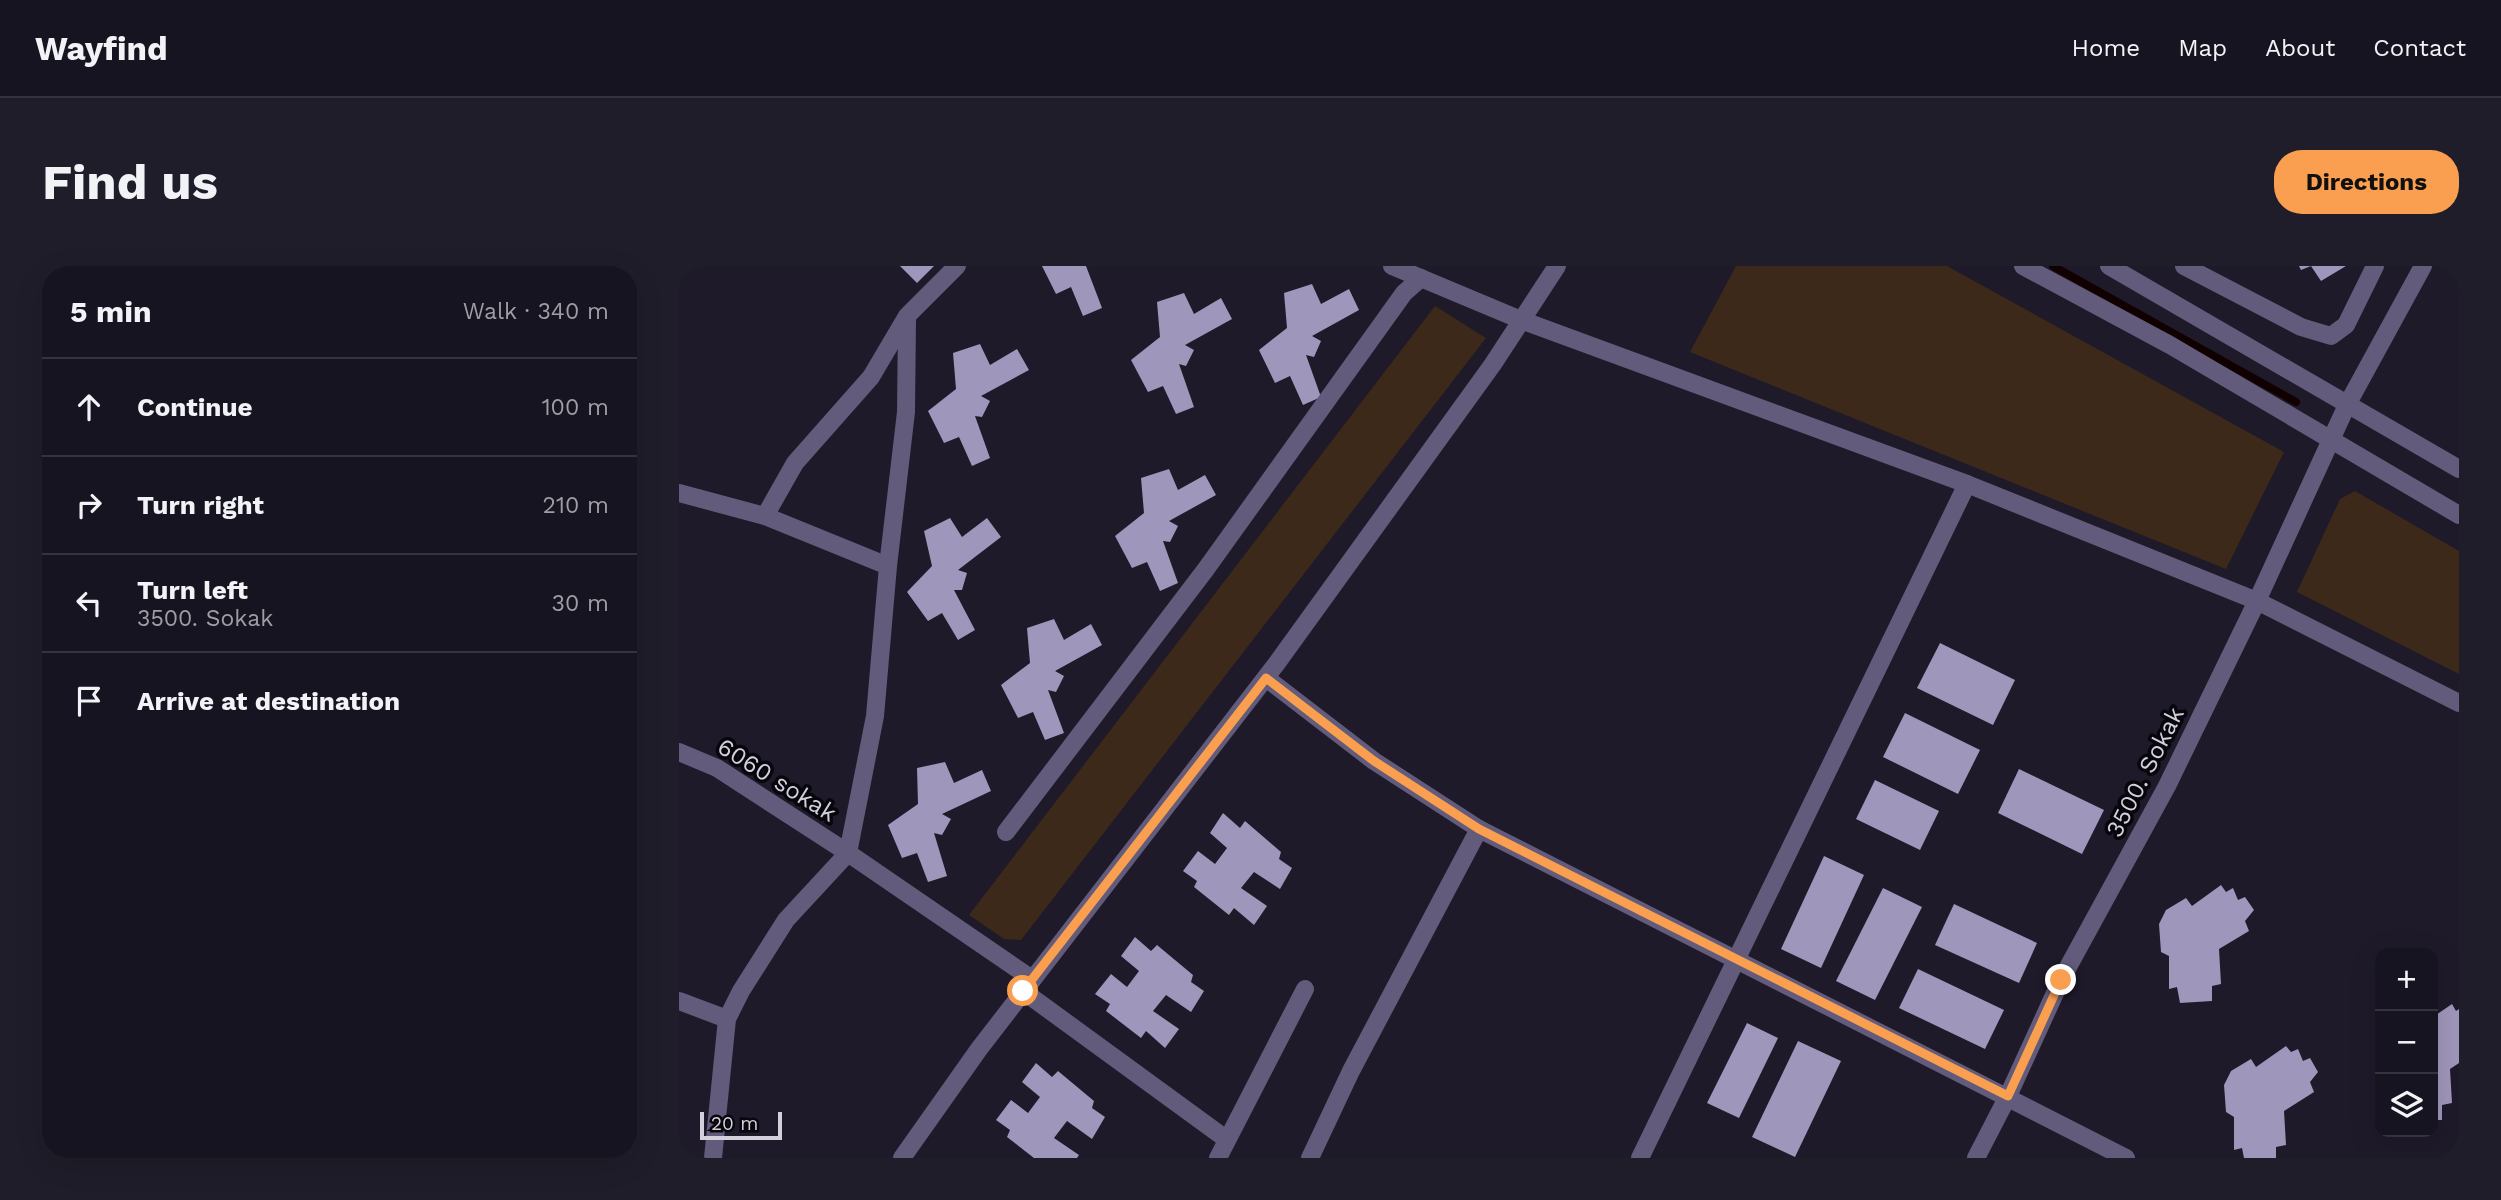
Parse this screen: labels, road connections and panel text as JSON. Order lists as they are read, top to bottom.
{
  "streets": {
    "street": ["3500. Sokak", "6060 sokak"]
  },
  "scale_bar": "20 m",
  "page": {
    "header": "Wayfind",
    "nav": [
      "Home",
      "Map",
      "About",
      "Contact"
    ],
    "buttons": "Directions",
    "title": "Find us",
    "heading": ["5 min", "Walk · 340 m"],
    "list": [
      ["Continue", "100 m"],
      ["Turn right", "210 m"],
      ["Turn left", "3500. Sokak", "30 m"],
      "Arrive at destination"
    ],
    "map_buttons": ["+", "−"],
    "scale": "20 m"
  }
}
